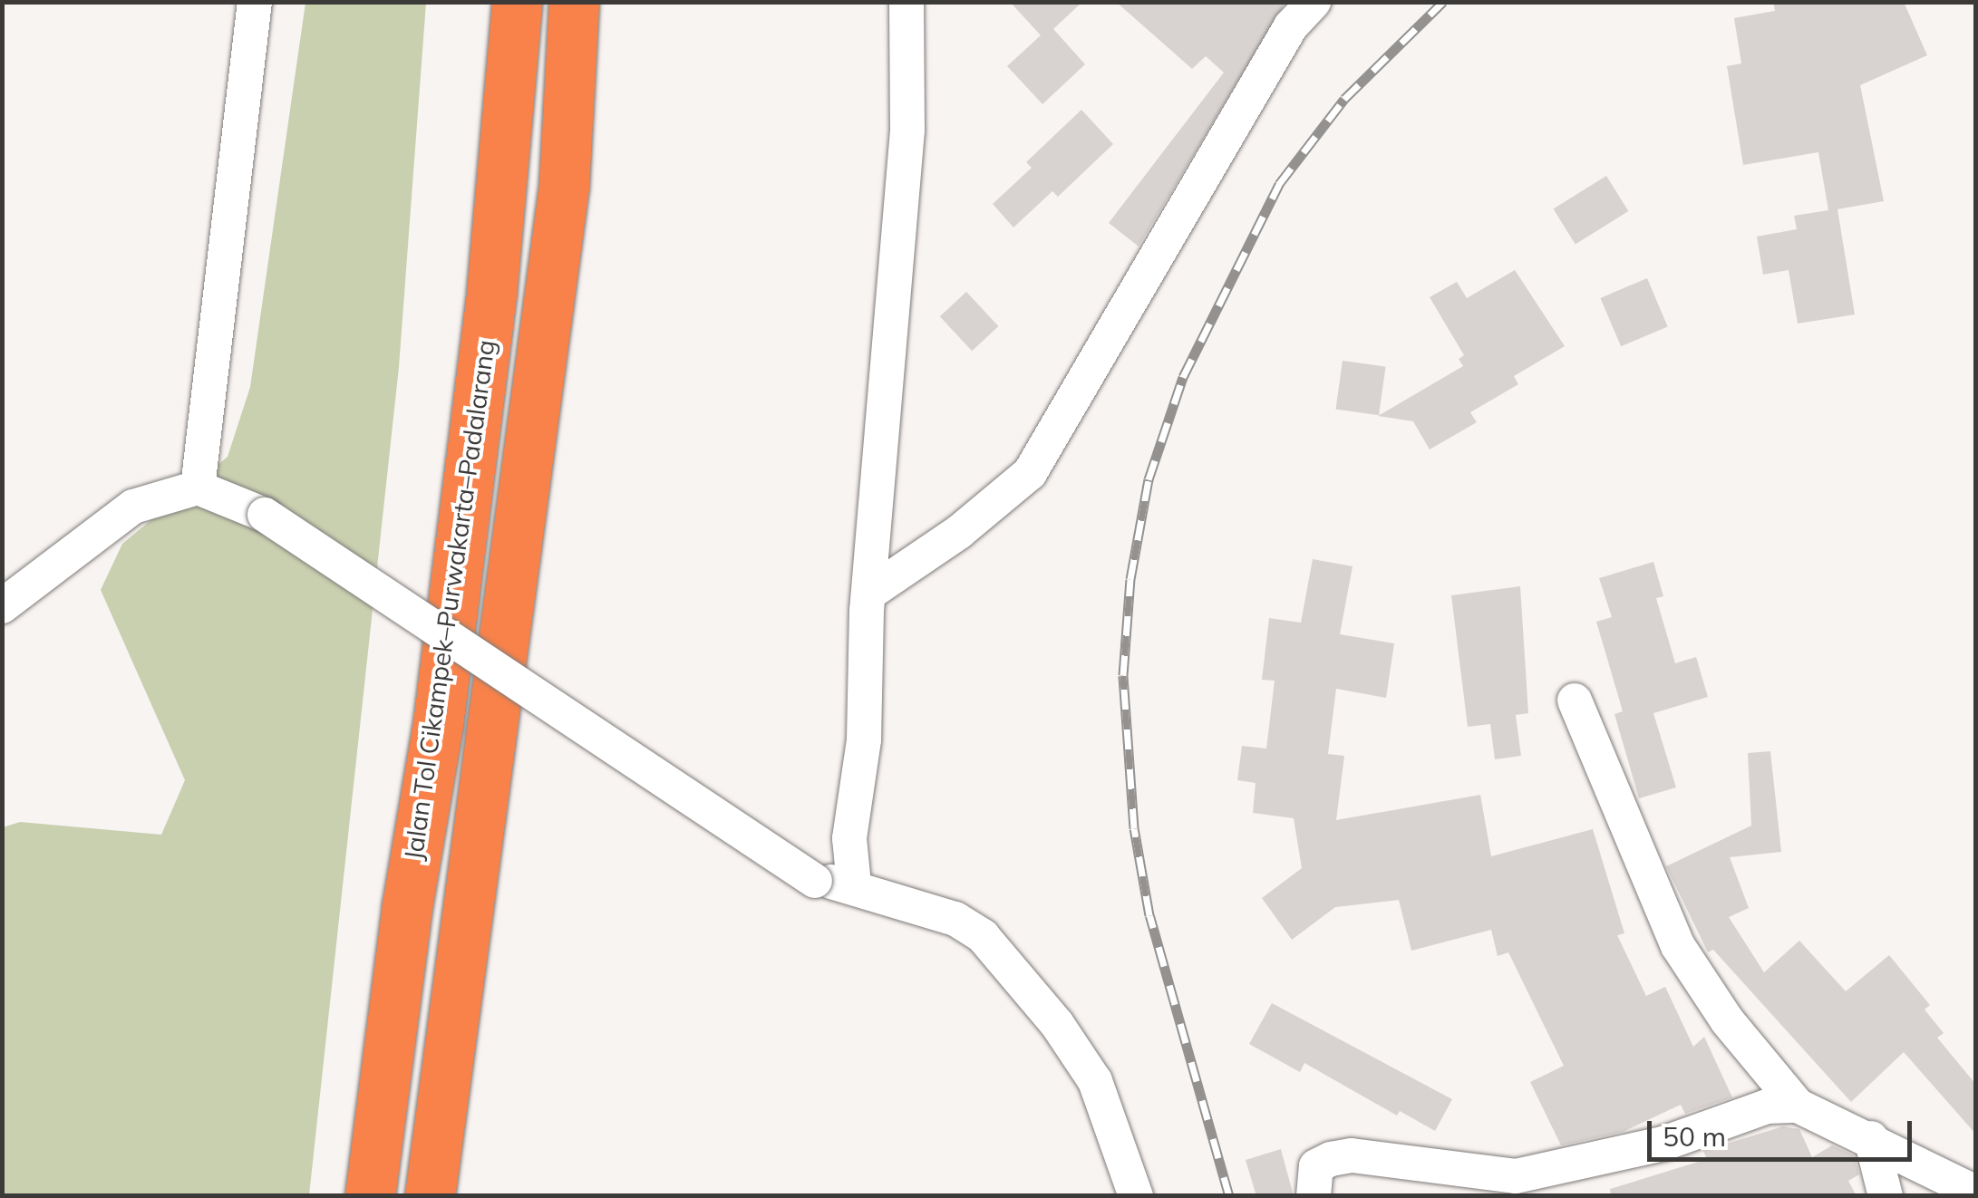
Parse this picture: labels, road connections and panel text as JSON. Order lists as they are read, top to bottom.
{
  "streets": {
    "highway": ["Jalan Tol Cikampek–Purwakarta–Padalarang"]
  },
  "scale_bar": "50 m"
}
